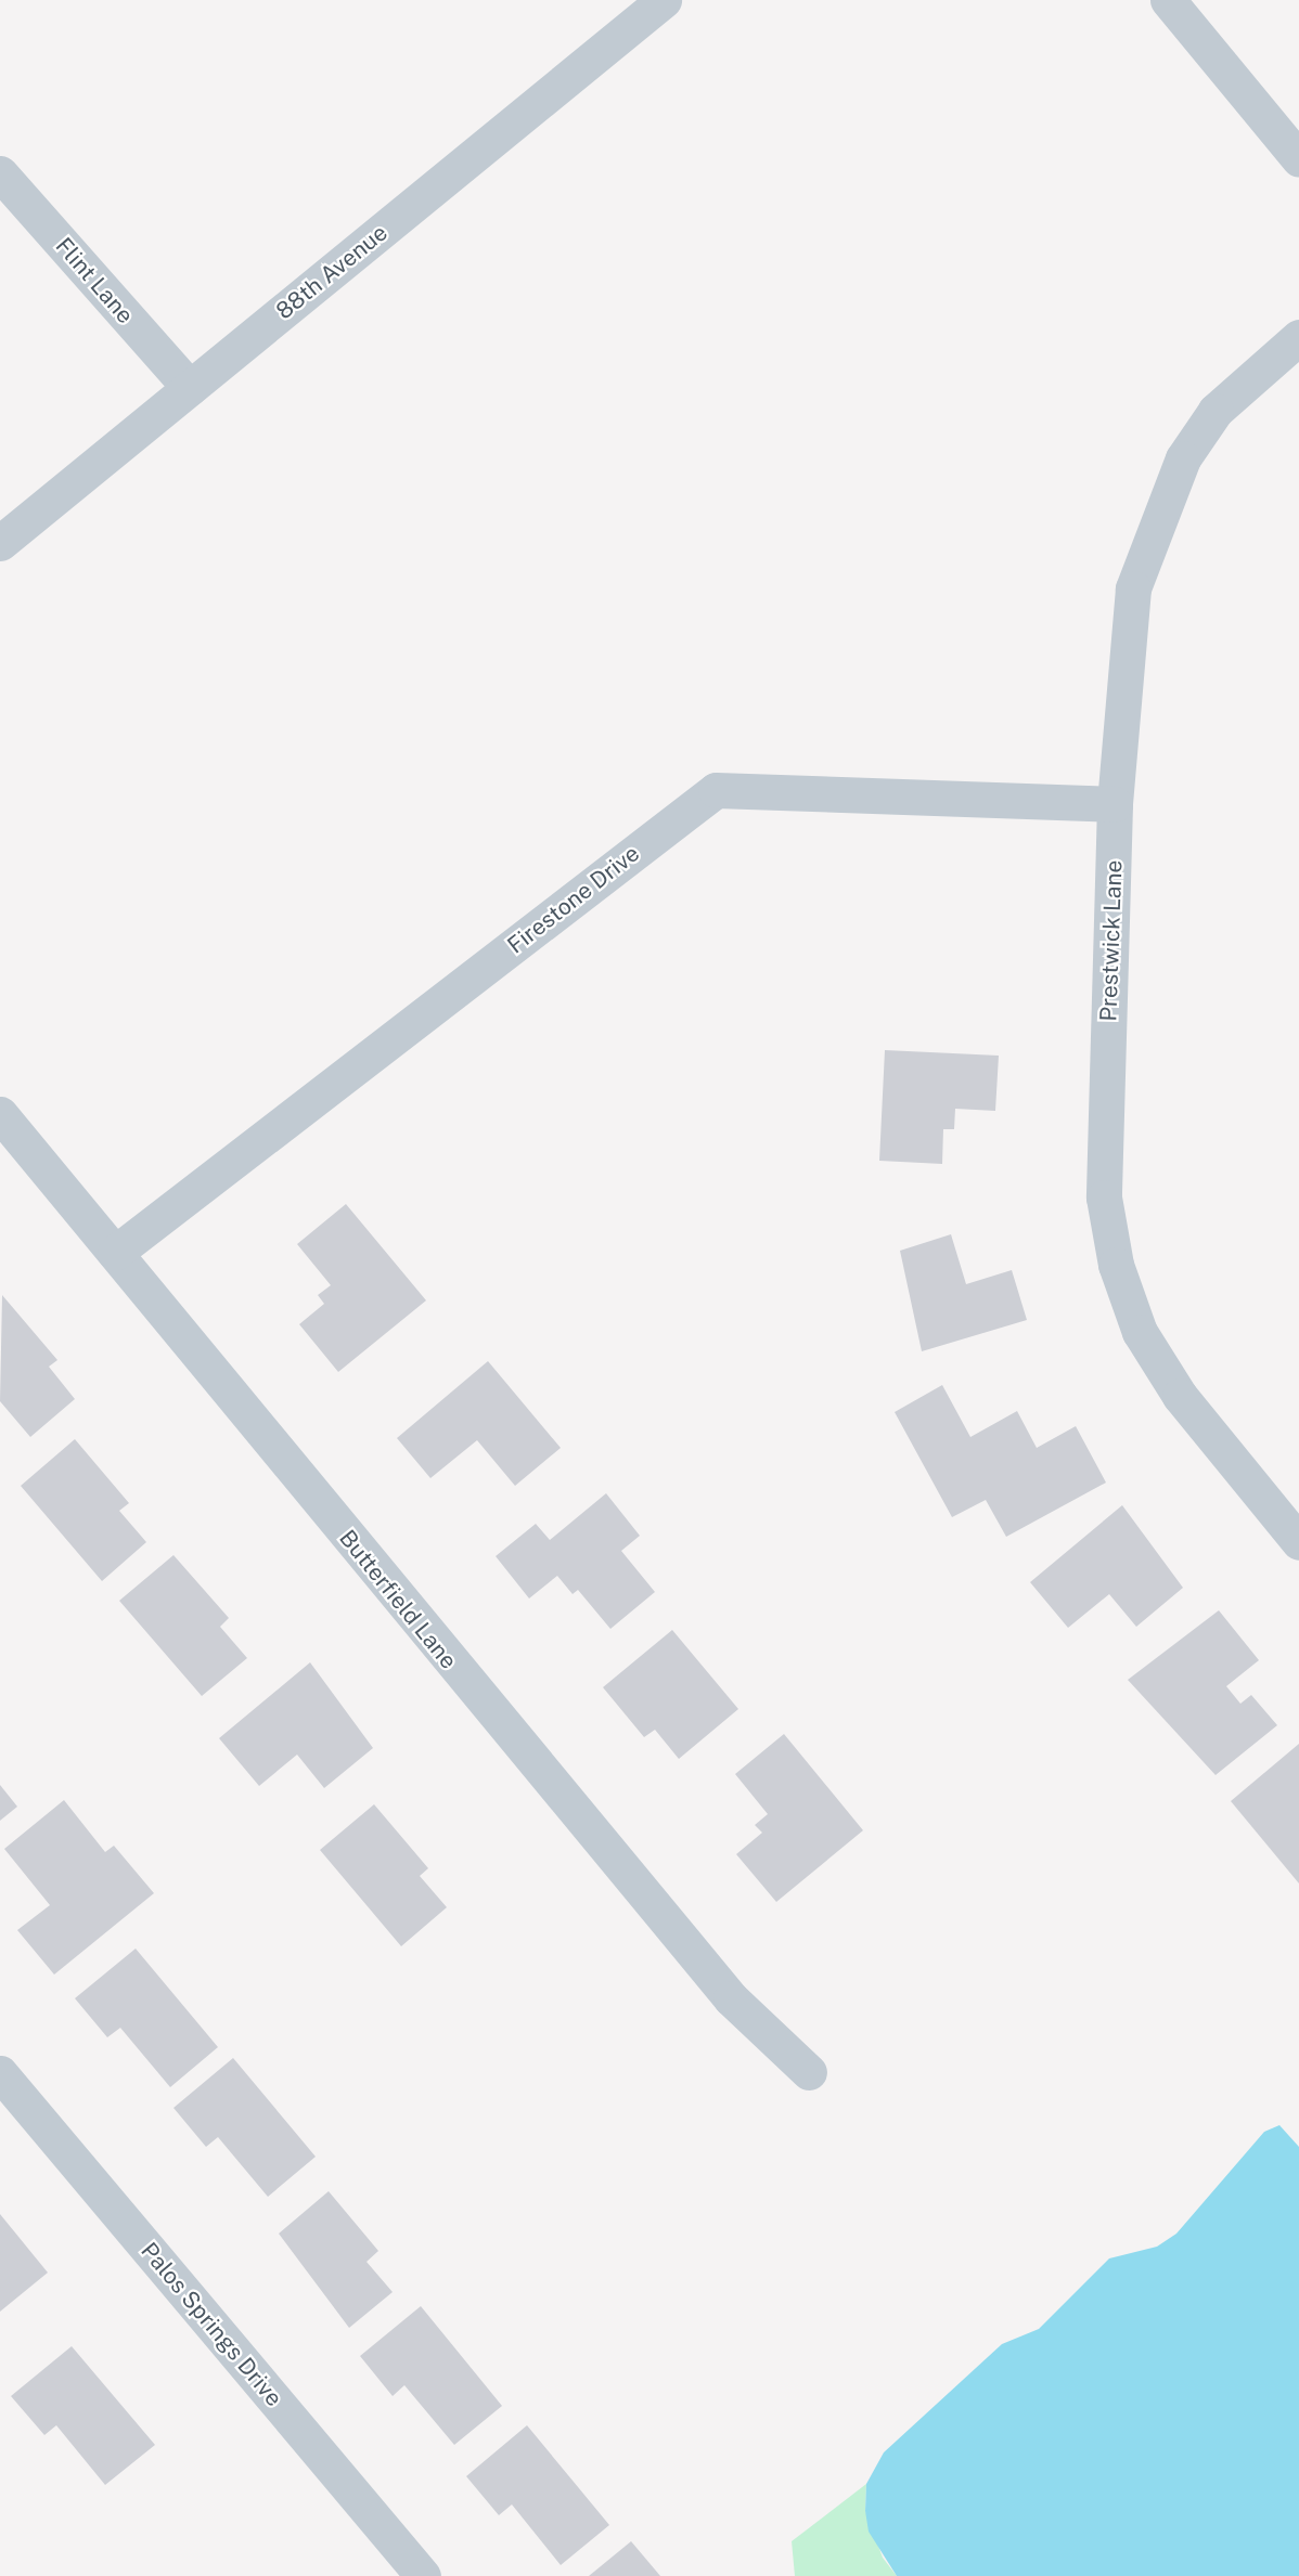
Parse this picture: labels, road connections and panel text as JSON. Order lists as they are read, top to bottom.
{
  "streets": {
    "street": [
      "88th Avenue",
      "Flint Lane",
      "Firestone Drive",
      "Prestwick Lane",
      "Butterfield Lane",
      "Palos Springs Drive"
    ]
  },
  "crossings": [
    ["88th Avenue", "Flint Lane"],
    ["Firestone Drive", "Prestwick Lane"],
    ["Firestone Drive", "Butterfield Lane"]
  ]
}
